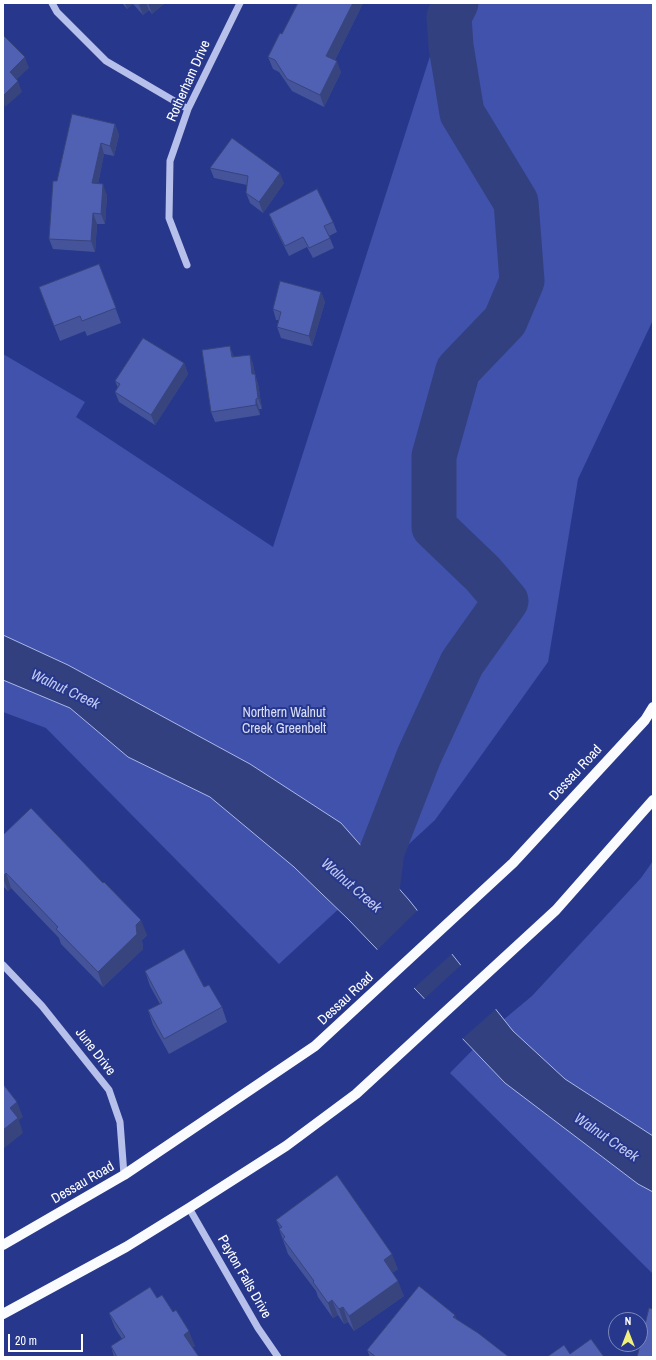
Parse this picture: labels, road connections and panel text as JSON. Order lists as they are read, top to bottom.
{
  "streets": {
    "main road": ["Dessau Road"],
    "street": ["Rotherham Drive", "June Drive", "Payton Falls Drive"]
  },
  "crossings": [
    ["Dessau Road", "June Drive"]
  ],
  "water": ["Walnut Creek"],
  "parks": ["Northern Walnut Creek Greenbelt"],
  "scale_bar": "20 m",
  "north": "top"
}
